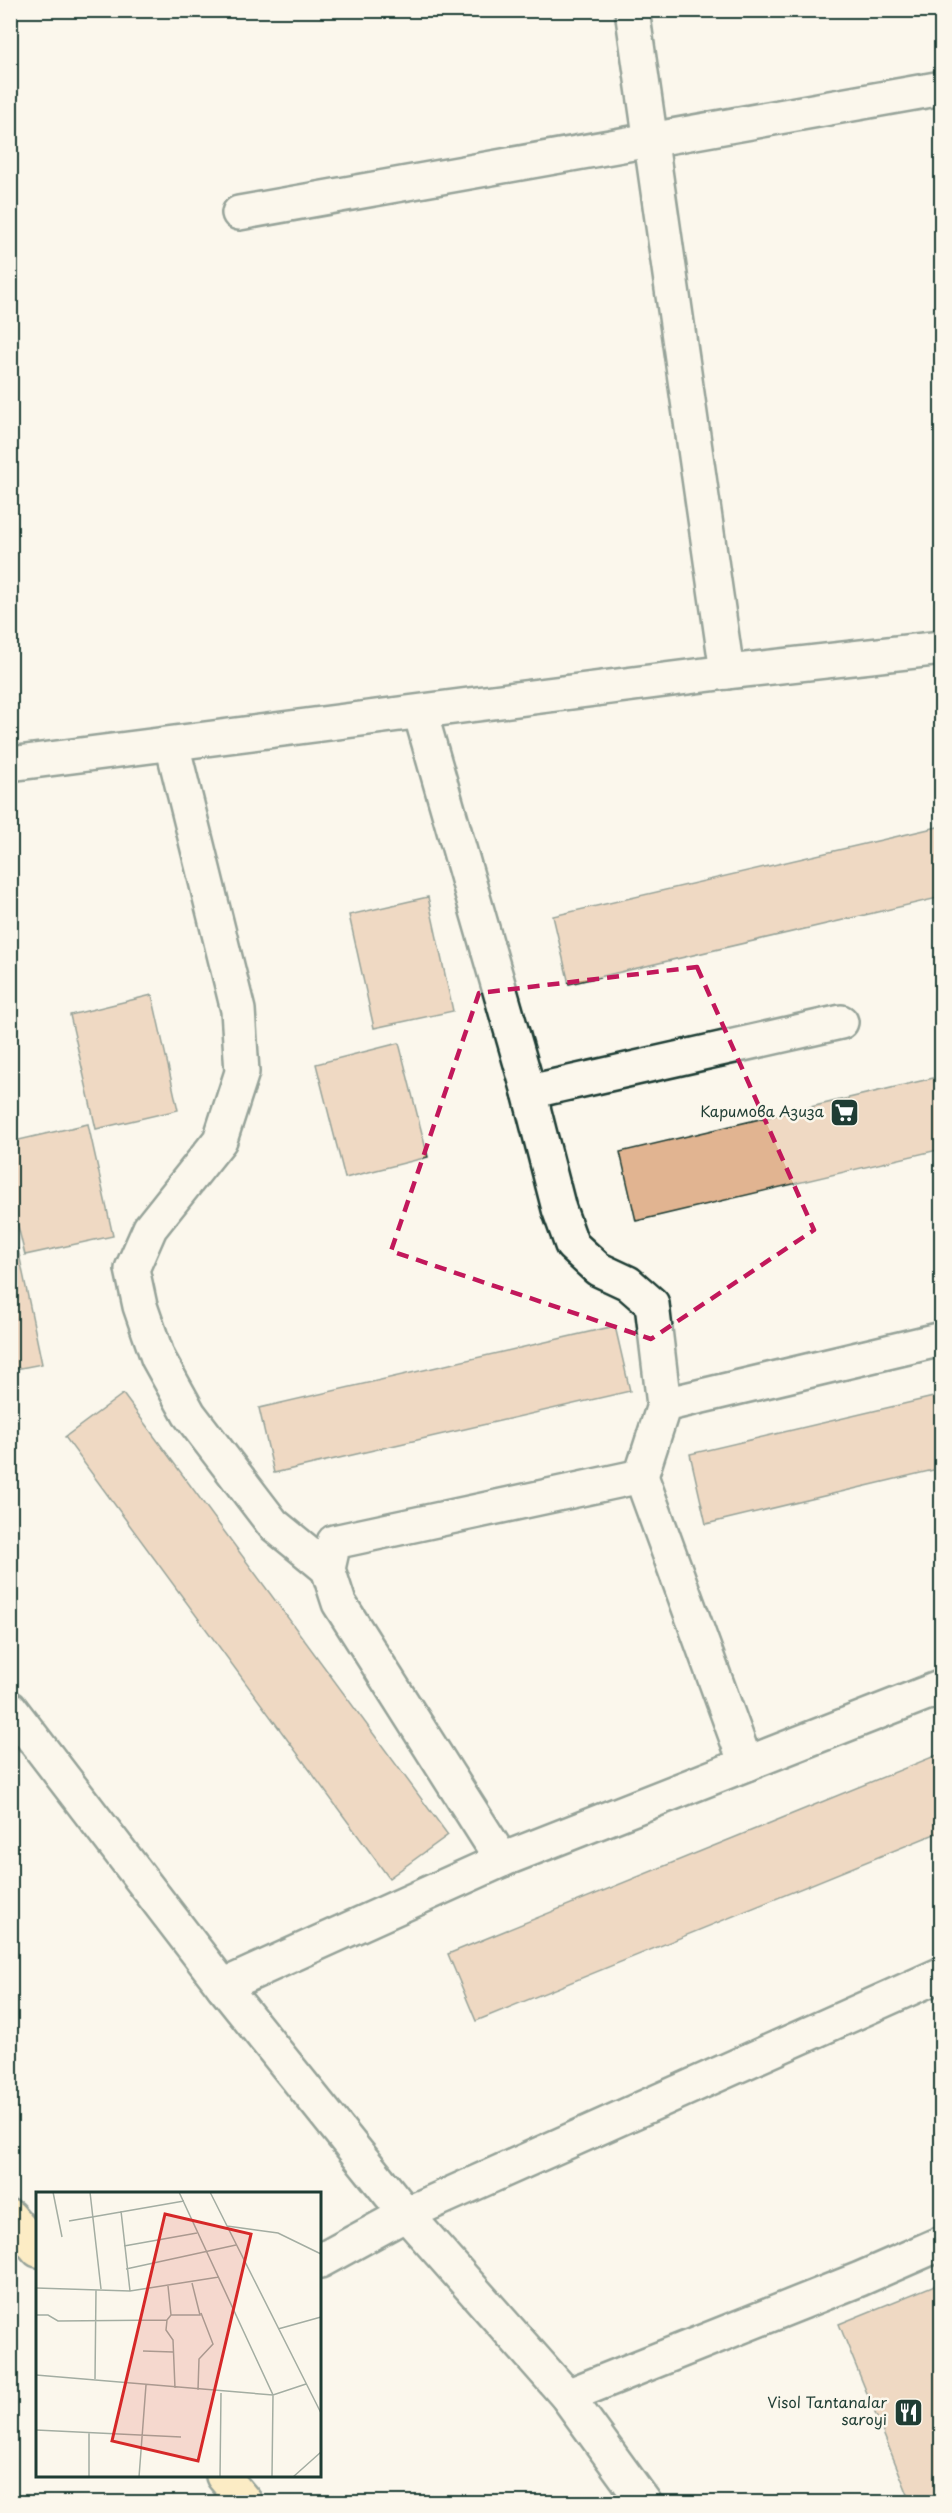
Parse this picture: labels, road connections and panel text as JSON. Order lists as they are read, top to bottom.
{
  "places": {
    "supermarket": ["Каримова Азиза"],
    "restaurant": ["Visol Tantanalar saroyi"]
  }
}
